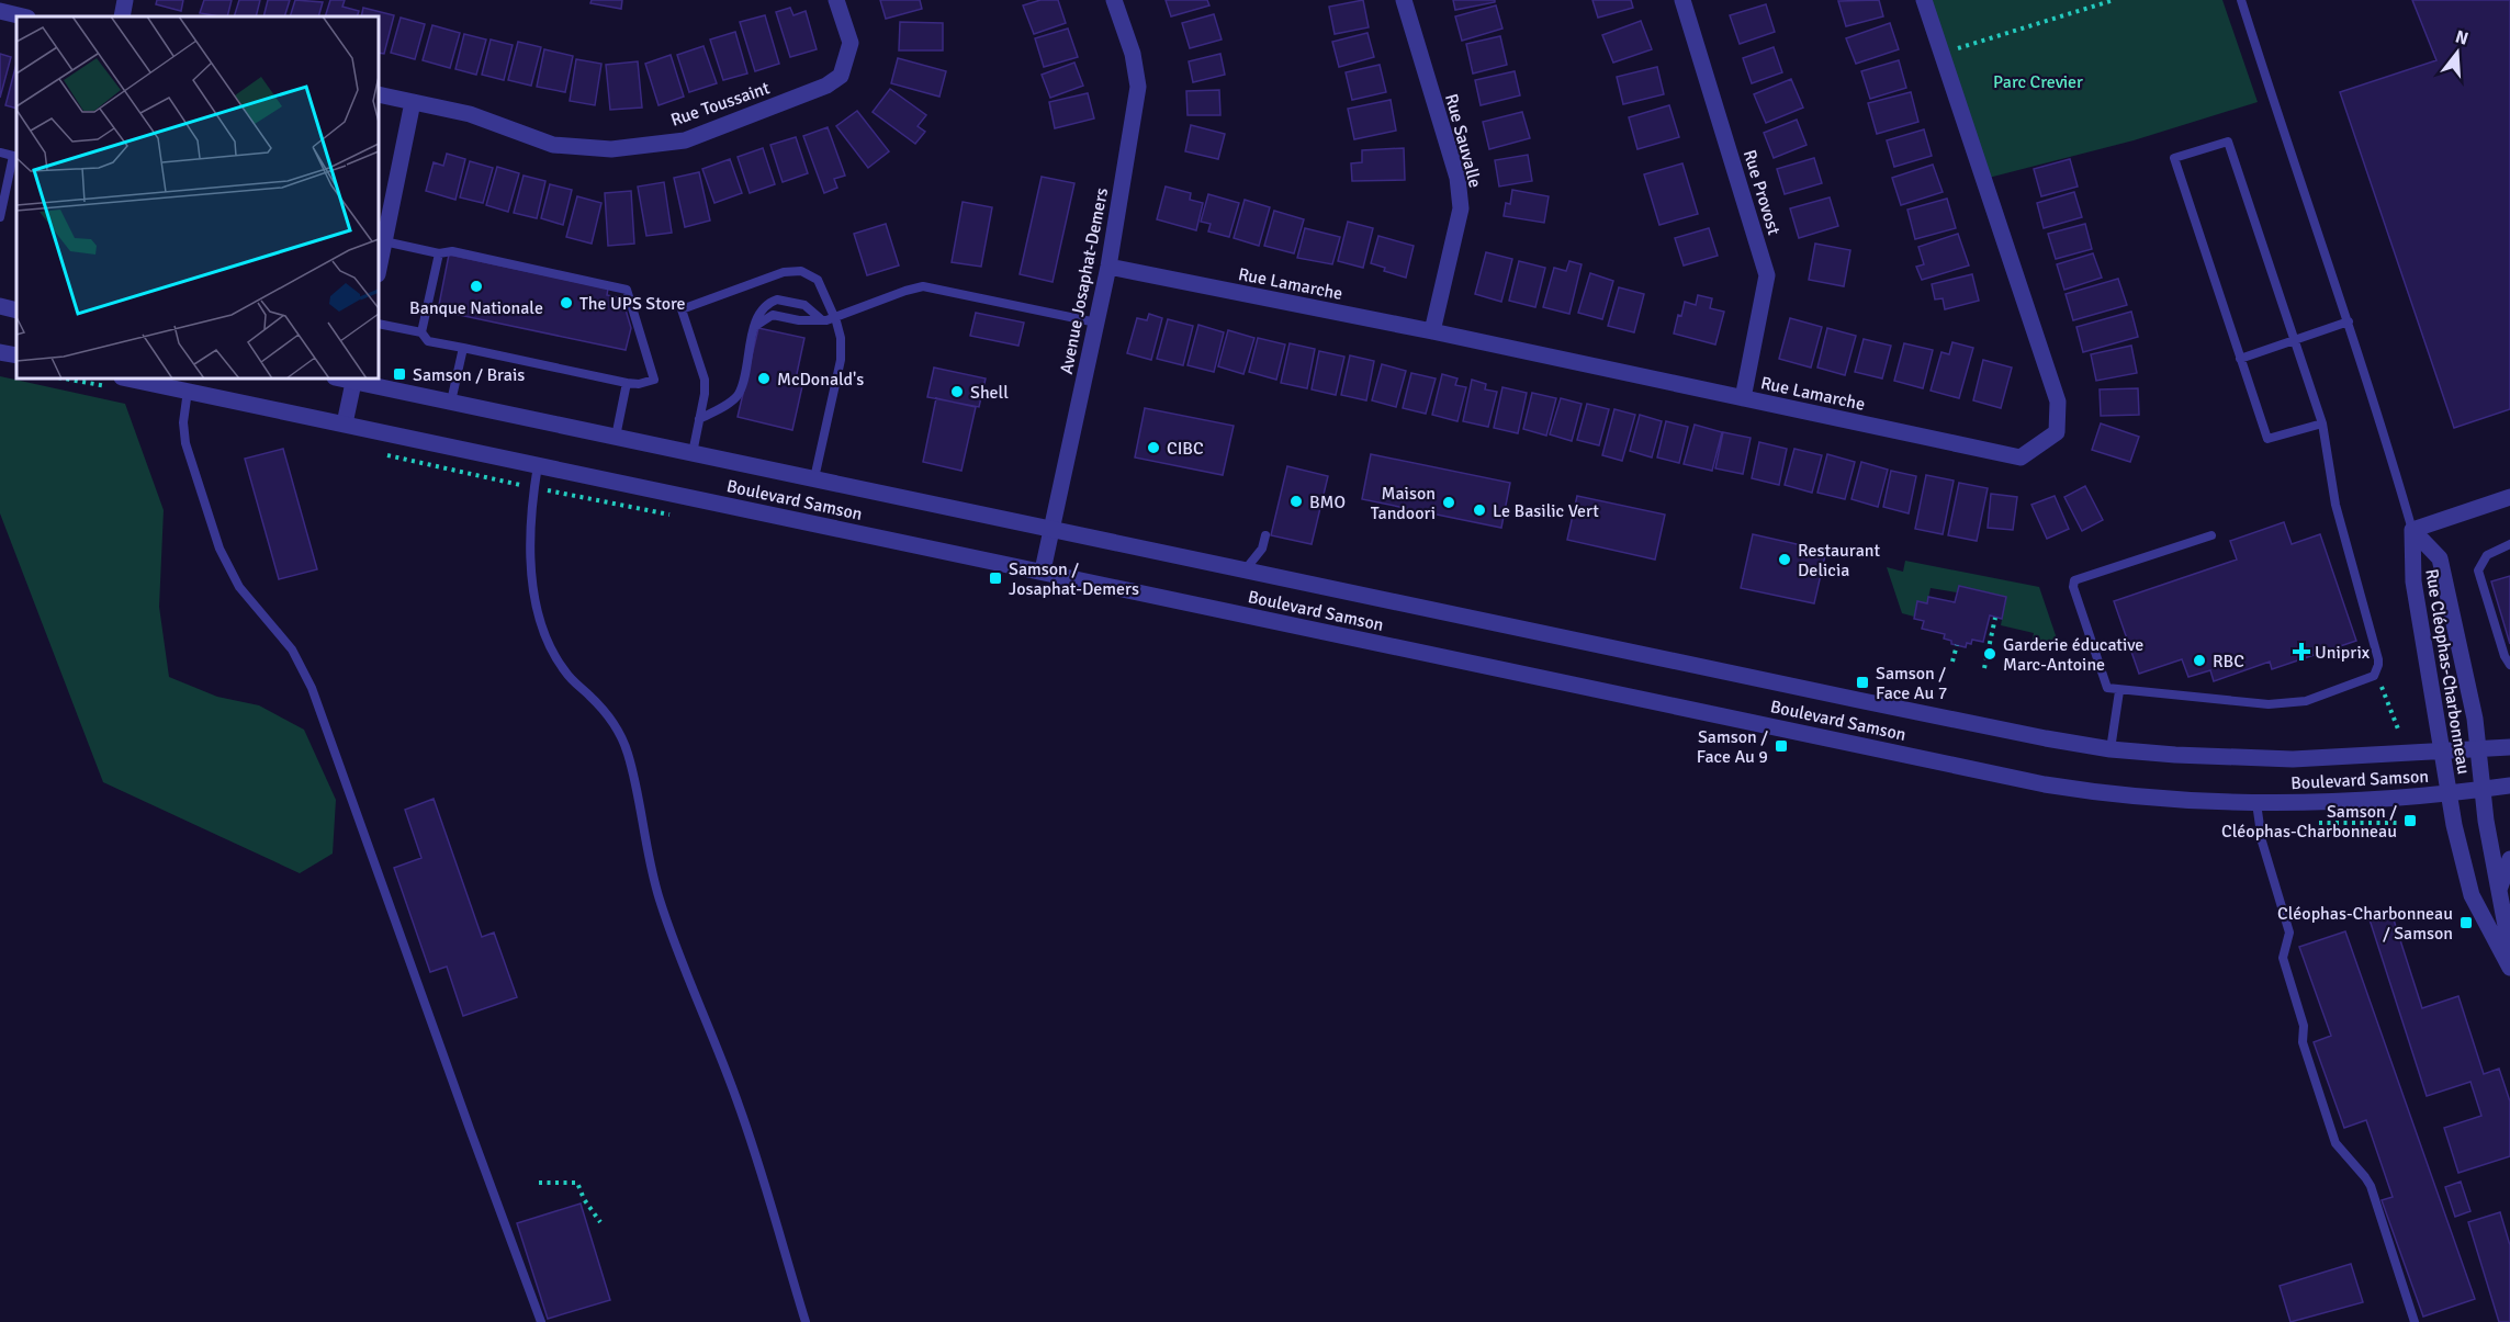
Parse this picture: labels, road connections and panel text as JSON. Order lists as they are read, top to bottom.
{
  "streets": {
    "street": [
      "Rue Toussaint",
      "Rue Sauvalle",
      "Rue Provost",
      "Avenue Josaphat-Demers",
      "Rue Lamarche",
      "Boulevard Samson",
      "Rue Cléophas-Charbonneau"
    ]
  },
  "crossings": [
    ["Rue Sauvalle", "Rue Lamarche"],
    ["Rue Provost", "Rue Lamarche"],
    ["Avenue Josaphat-Demers", "Rue Lamarche"],
    ["Avenue Josaphat-Demers", "Boulevard Samson"],
    ["Boulevard Samson", "Rue Cléophas-Charbonneau"]
  ],
  "parks": ["Parc Crevier"],
  "places": {
    "other": [
      "Banque Nationale",
      "The UPS Store",
      "McDonald's",
      "Shell",
      "CIBC",
      "BMO",
      "Maison Tandoori",
      "Le Basilic Vert",
      "Restaurant Delicia",
      "Garderie éducative Marc-Antoine",
      "RBC"
    ],
    "transit": [
      "Samson / Brais",
      "Samson / Josaphat-Demers",
      "Samson / Face Au 7",
      "Samson / Face Au 9",
      "Samson / Cléophas-Charbonneau",
      "Cléophas-Charbonneau / Samson"
    ],
    "health": ["Uniprix"]
  },
  "north": "top"
}
